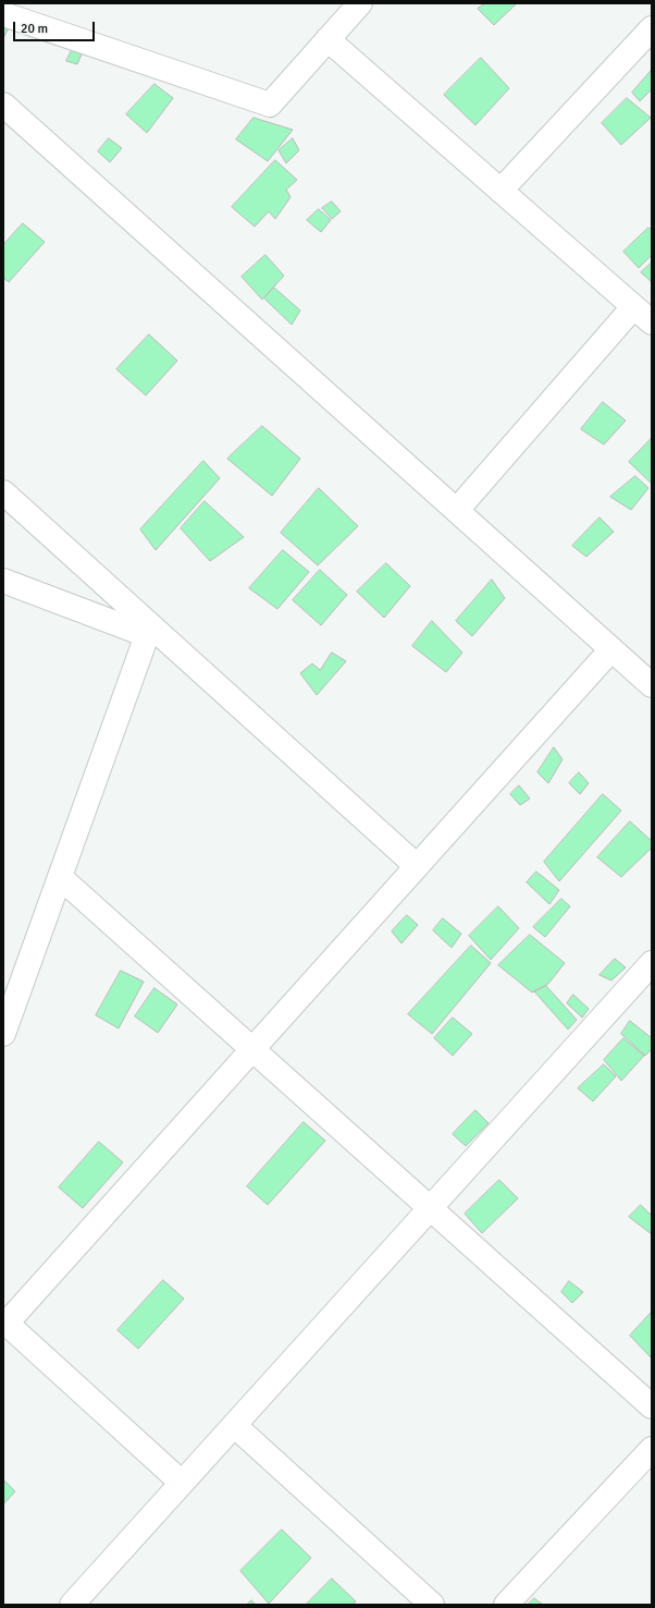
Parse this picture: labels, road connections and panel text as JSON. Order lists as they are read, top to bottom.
{
  "scale_bar": "20 m"
}
